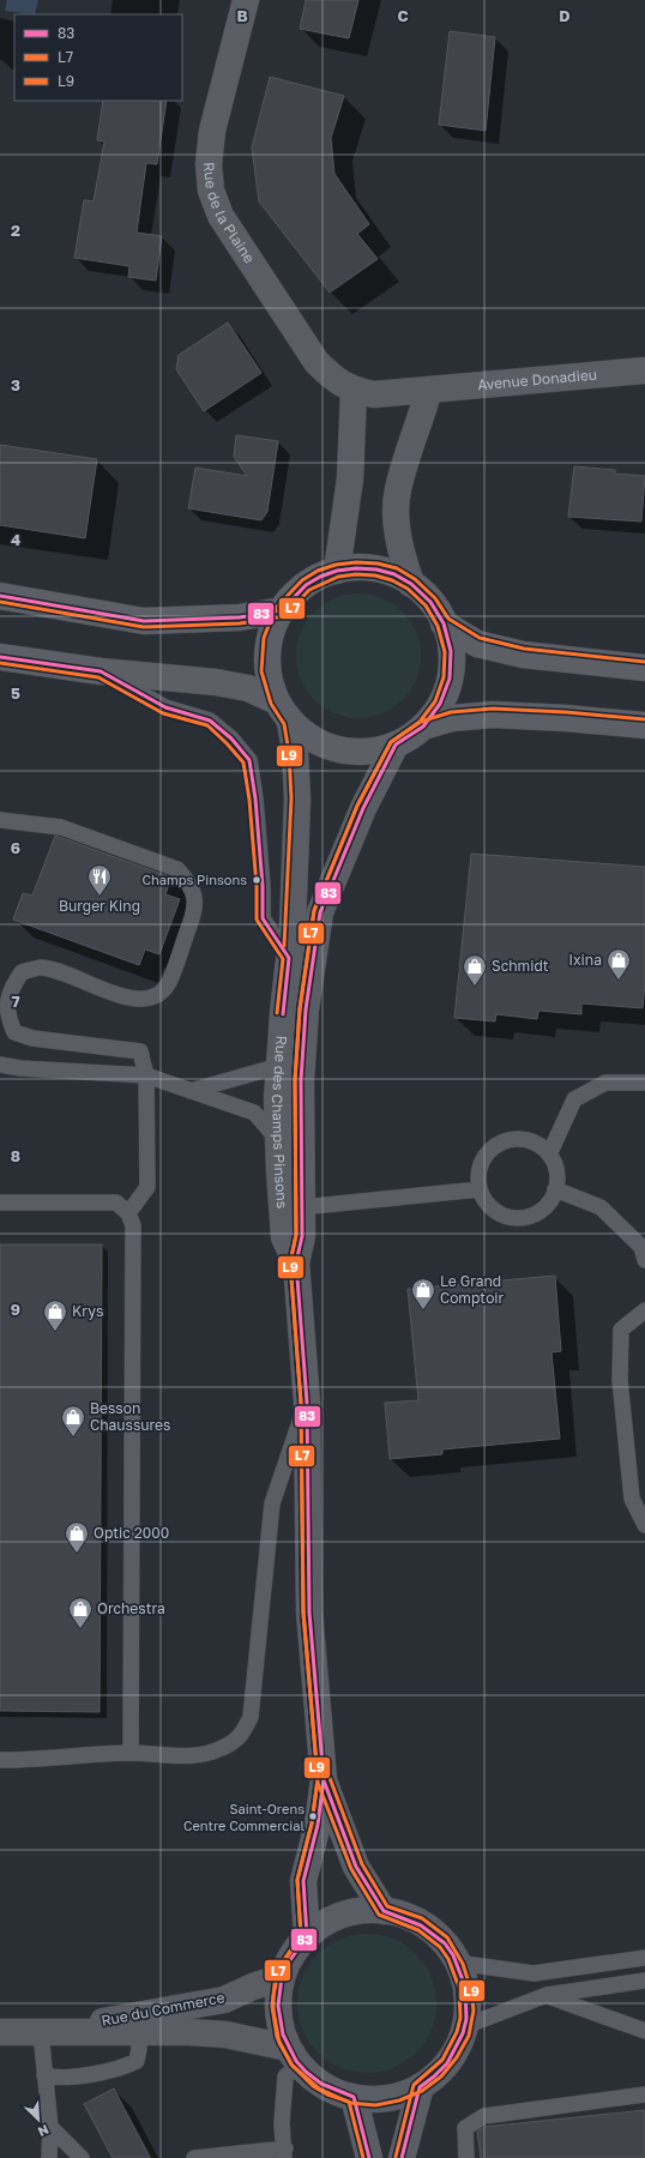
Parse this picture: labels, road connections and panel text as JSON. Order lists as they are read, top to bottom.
{
  "streets": {
    "street": [
      "Rue de la Plaine",
      "Avenue Donadieu",
      "Rue des Champs Pinsons",
      "Rue du Commerce"
    ]
  },
  "crossings": [
    ["Rue de la Plaine", "Avenue Donadieu"]
  ],
  "places": {
    "other": ["Champs Pinsons", "Saint-Orens Centre Commercial"],
    "restaurant": ["Burger King"],
    "shop": [
      "Ixina",
      "Schmidt",
      "Le Grand Comptoir",
      "Krys",
      "Besson Chaussures",
      "Optic 2000",
      "Orchestra"
    ]
  },
  "lines": ["transit line L9", "transit line 83", "transit line L7"],
  "legend": ["83", "L7", "L9"],
  "north": "bottom right",
  "grid": {
    "columns": ["B", "C", "D"],
    "rows": [
      "2",
      "3",
      "4",
      "5",
      "6",
      "7",
      "8",
      "9"
    ]
  }
}
